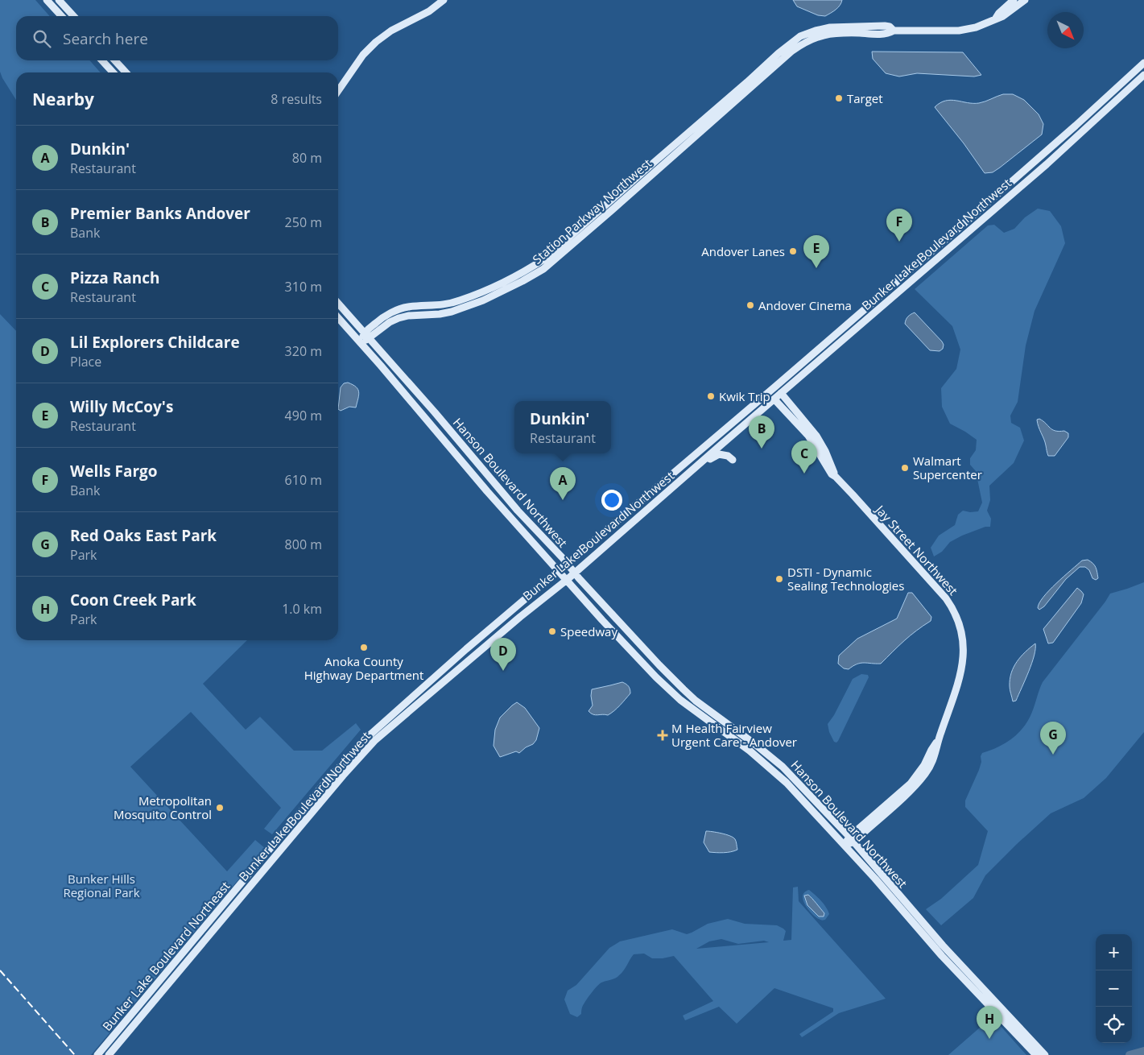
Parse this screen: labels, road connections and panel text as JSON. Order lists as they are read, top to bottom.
{
  "streets": {
    "main road": [
      "Station Parkway Northwest",
      "Bunker Lake Boulevard Northwest",
      "Hanson Boulevard Northwest",
      "Jay Street Northwest",
      "Bunker Lake Boulevard Northeast"
    ]
  },
  "crossings": [
    ["Station Parkway Northwest", "Hanson Boulevard Northwest"],
    ["Bunker Lake Boulevard Northwest", "Hanson Boulevard Northwest"],
    ["Bunker Lake Boulevard Northwest", "Jay Street Northwest"],
    ["Bunker Lake Boulevard Northwest", "Bunker Lake Boulevard Northeast"],
    ["Hanson Boulevard Northwest", "Jay Street Northwest"]
  ],
  "parks": ["Bunker Hills Regional Park"],
  "places": {
    "other": [
      "Target",
      "Andover Lanes",
      "Andover Cinema",
      "Kwik Trip",
      "Walmart Supercenter",
      "DSTI - Dynamic Sealing Technologies",
      "Speedway",
      "Anoka County Highway Department",
      "Metropolitan Mosquito Control"
    ],
    "health": ["M Health Fairview Urgent Care - Andover"]
  },
  "north": "bottom right",
  "page": {
    "search": "Search here",
    "heading": ["Nearby", "8 results"],
    "list": [
      {
        "mark": "A",
        "name": "Dunkin'",
        "note": "Restaurant",
        "value": "80 m"
      },
      {
        "mark": "B",
        "name": "Premier Banks Andover",
        "note": "Bank",
        "value": "250 m"
      },
      {
        "mark": "C",
        "name": "Pizza Ranch",
        "note": "Restaurant",
        "value": "310 m"
      },
      {
        "mark": "D",
        "name": "Lil Explorers Childcare",
        "note": "Place",
        "value": "320 m"
      },
      {
        "mark": "E",
        "name": "Willy McCoy's",
        "note": "Restaurant",
        "value": "490 m"
      },
      {
        "mark": "F",
        "name": "Wells Fargo",
        "note": "Bank",
        "value": "610 m"
      },
      {
        "mark": "G",
        "name": "Red Oaks East Park",
        "note": "Park",
        "value": "800 m"
      },
      {
        "mark": "H",
        "name": "Coon Creek Park",
        "note": "Park",
        "value": "1.0 km"
      }
    ],
    "pins": [
      "F",
      "E",
      "B",
      "C",
      "A",
      "D",
      "G",
      "H"
    ],
    "popup": ["Dunkin'", "Restaurant"],
    "map_buttons": ["+", "−"]
  }
}
